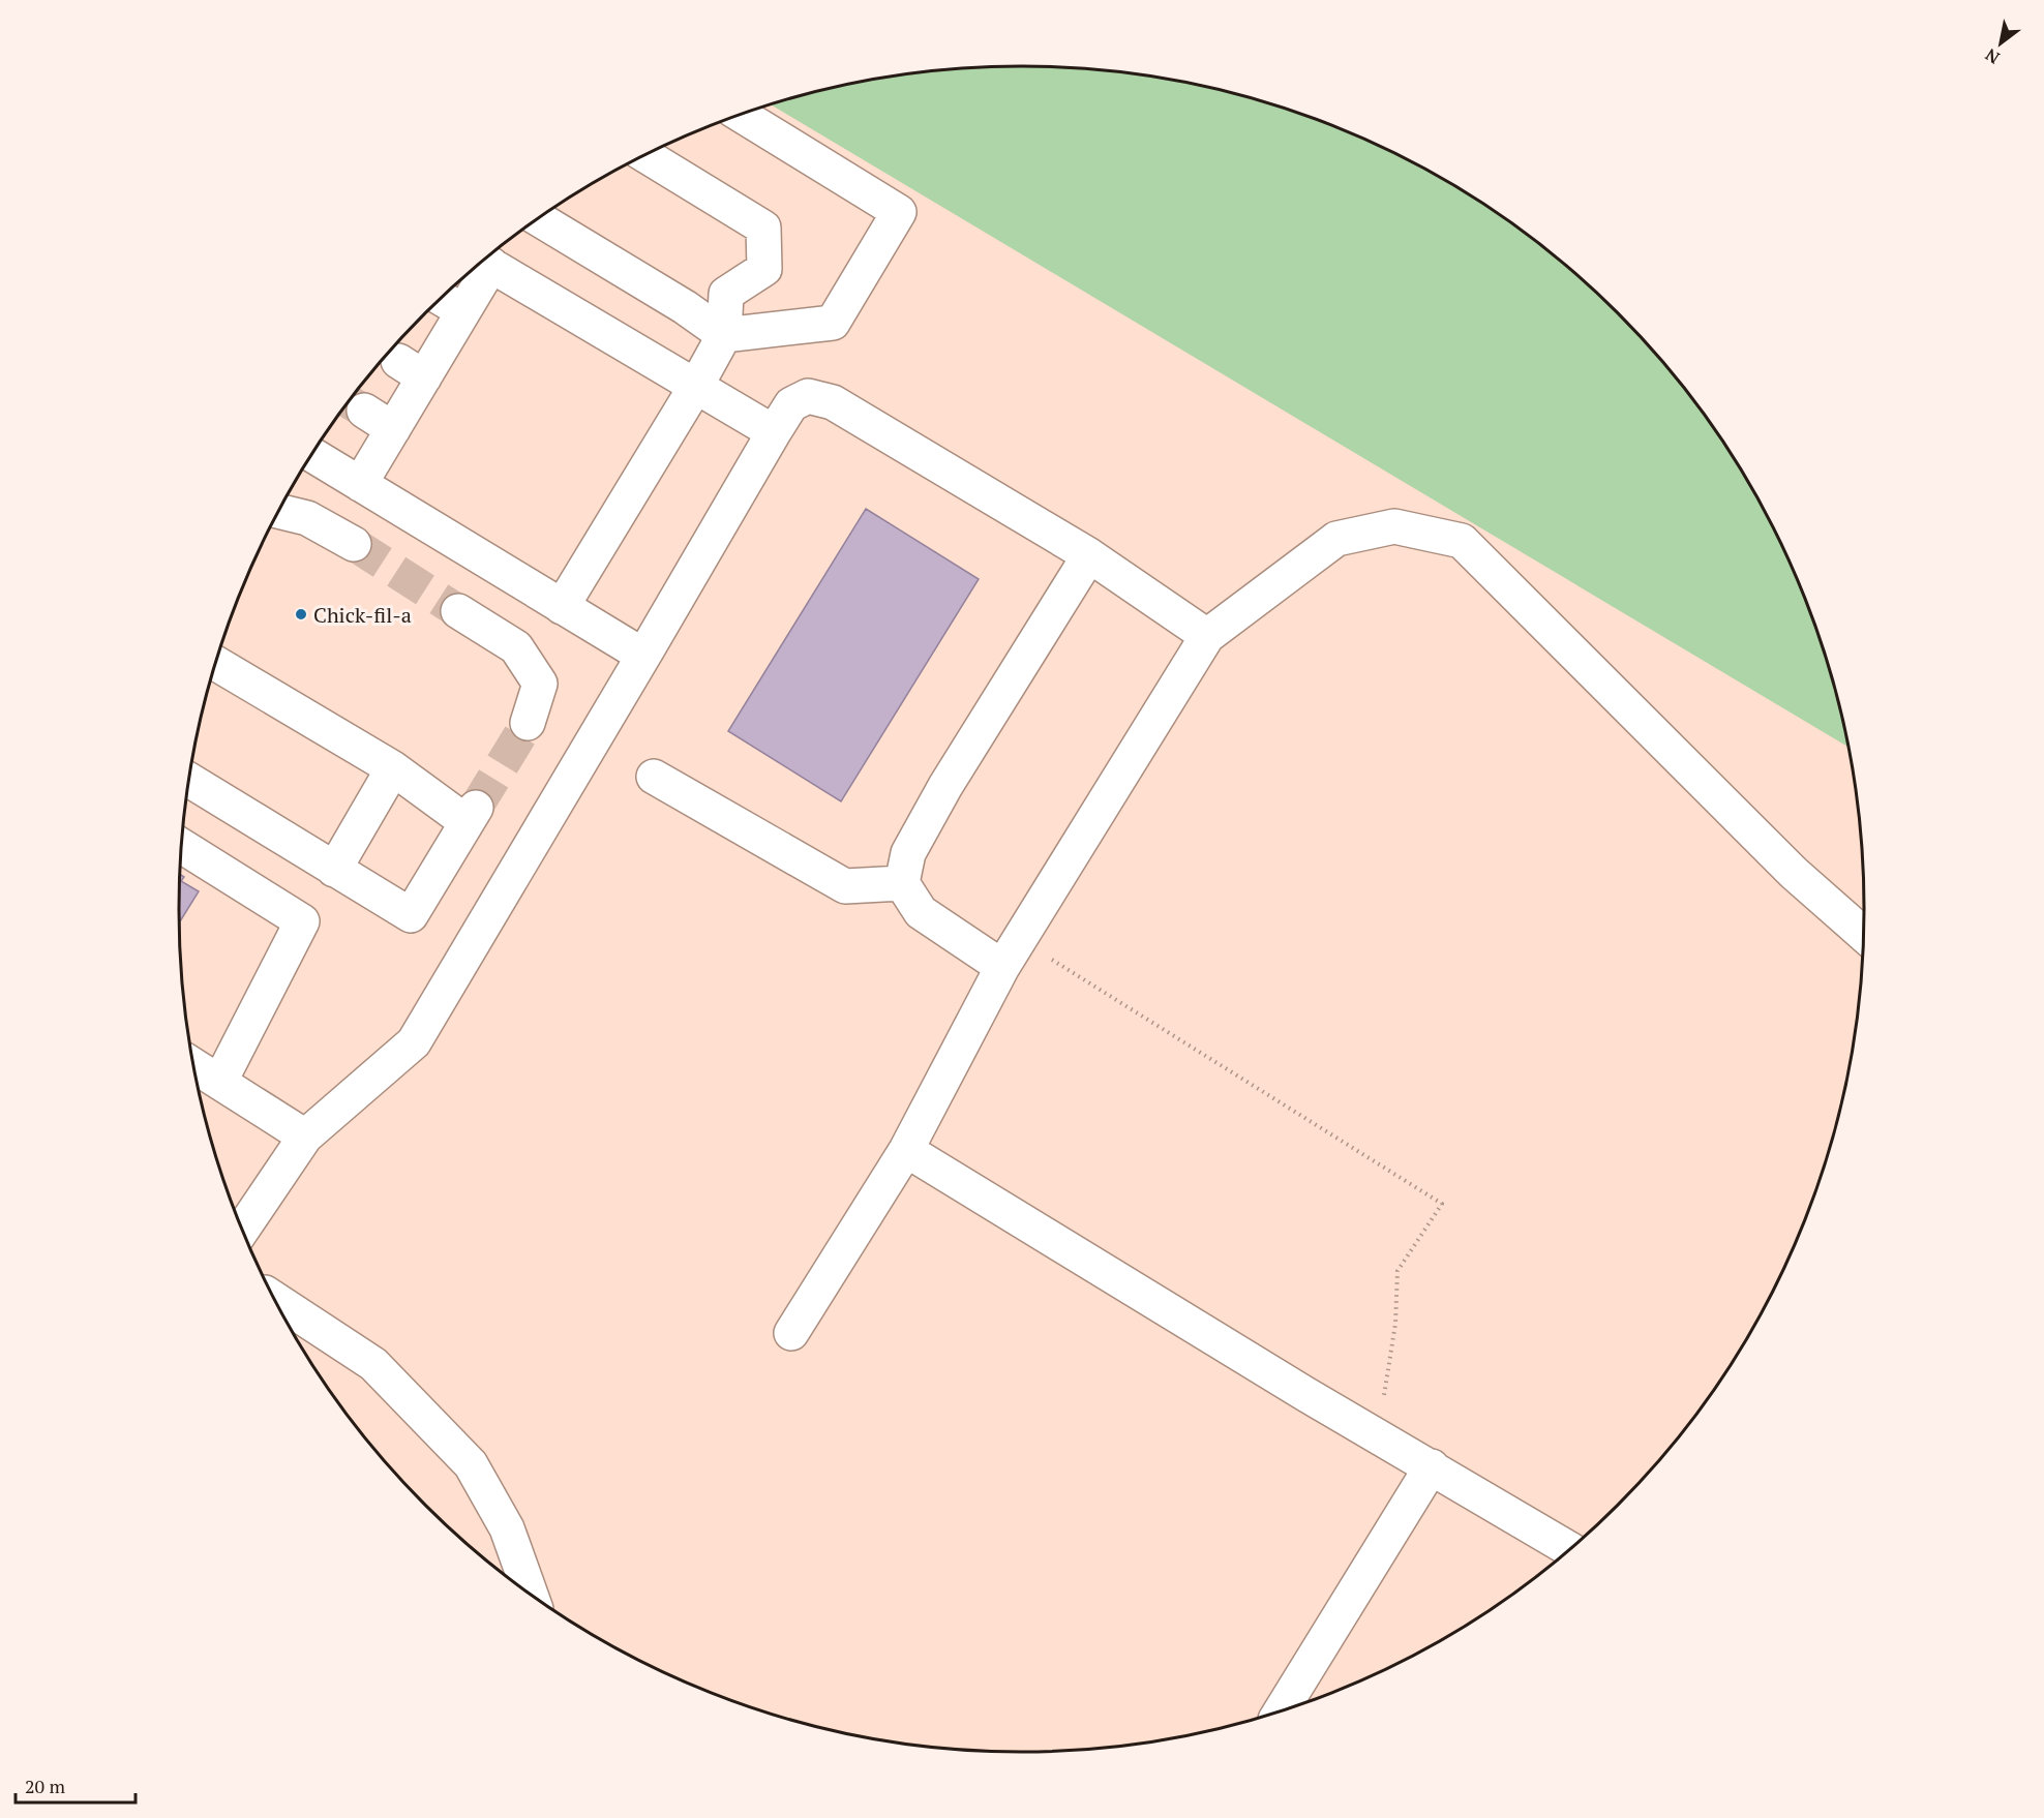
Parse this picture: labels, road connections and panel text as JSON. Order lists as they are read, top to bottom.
{
  "places": ["Chick-fil-a"],
  "scale_bar": "20 m",
  "north": "bottom left"
}
